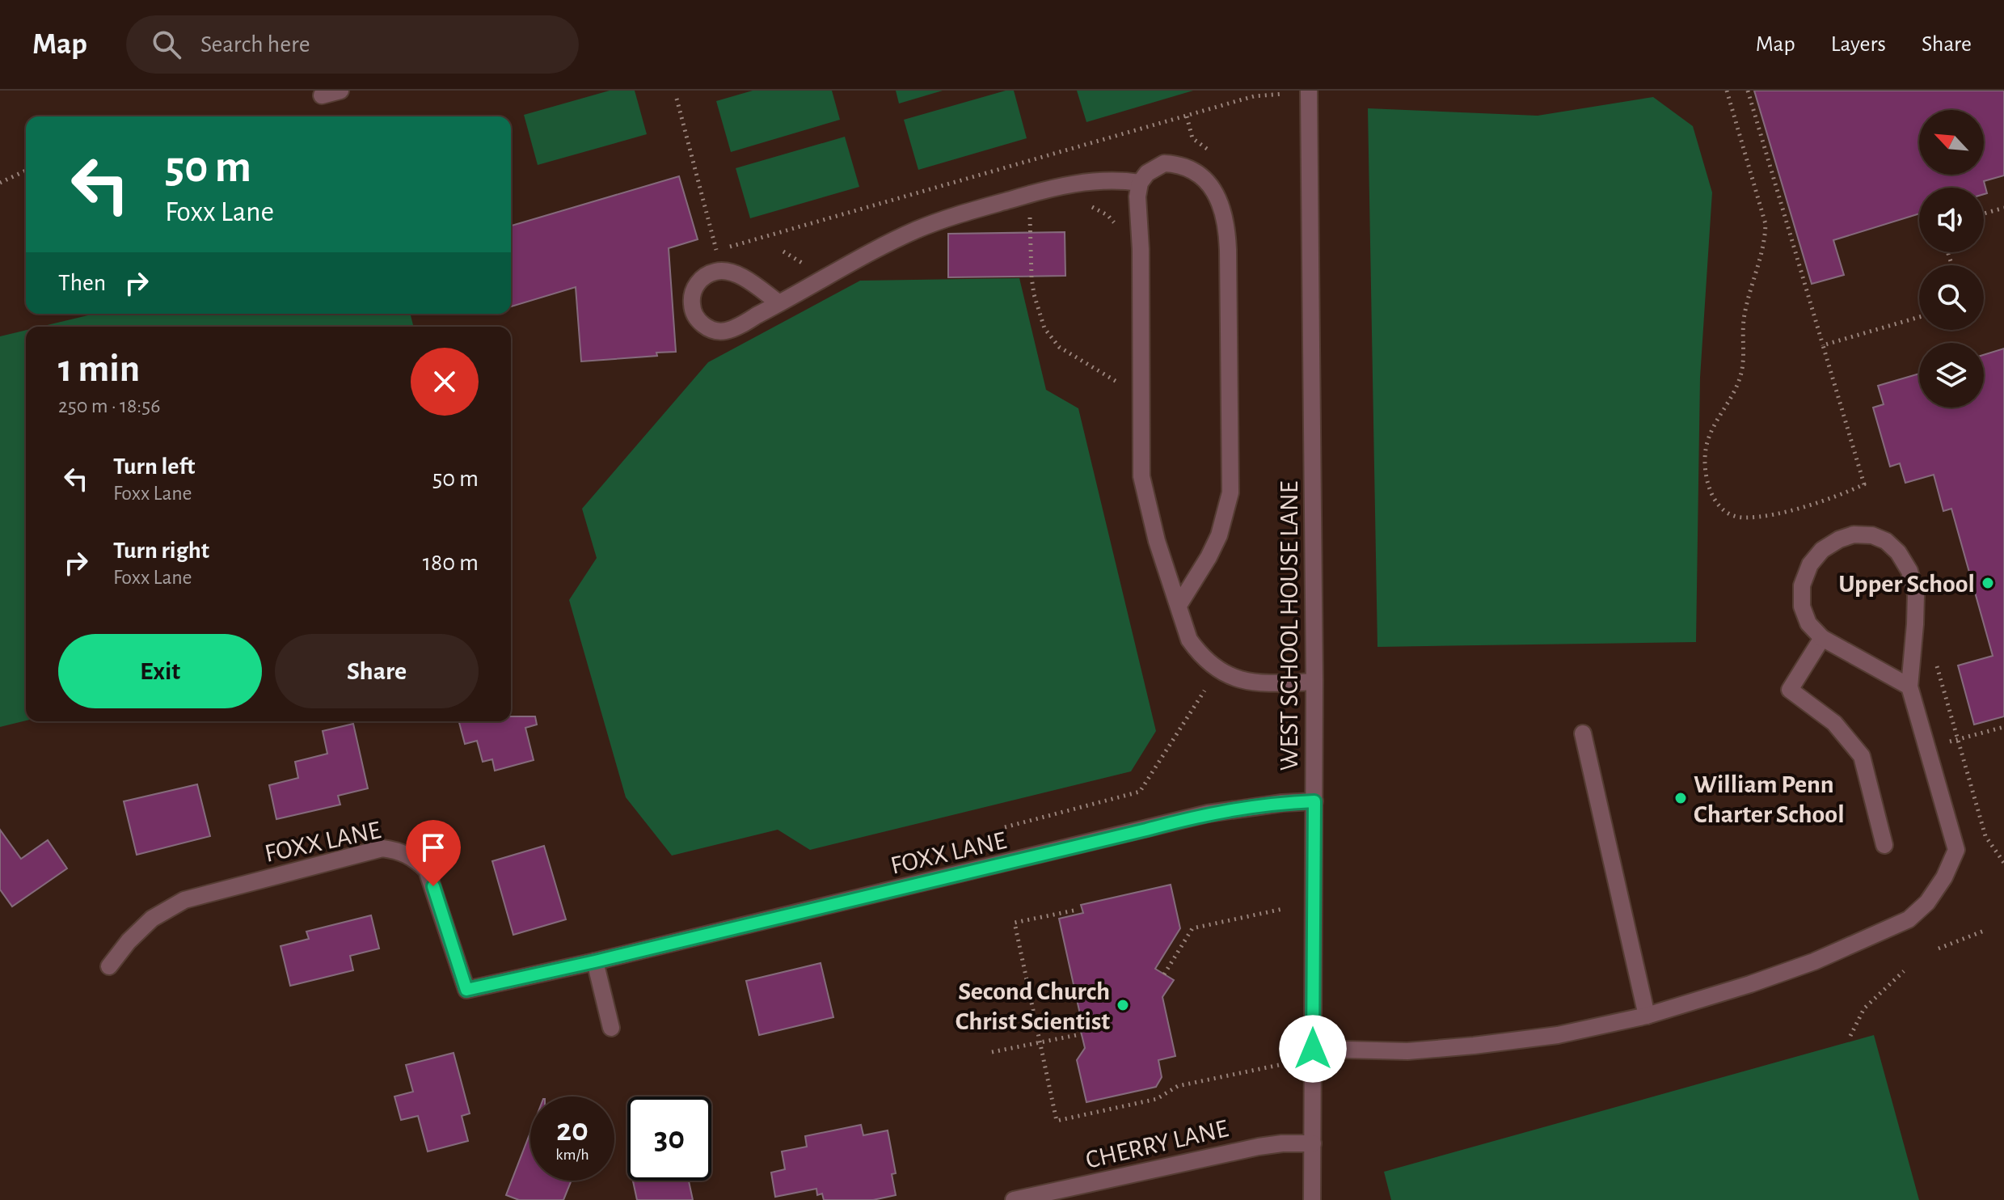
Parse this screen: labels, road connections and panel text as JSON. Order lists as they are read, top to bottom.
{
  "streets": {
    "street": ["WEST SCHOOL HOUSE LANE", "FOXX LANE", "CHERRY LANE"]
  },
  "crossings": [
    ["WEST SCHOOL HOUSE LANE", "FOXX LANE"],
    ["WEST SCHOOL HOUSE LANE", "CHERRY LANE"]
  ],
  "places": ["Upper School", "William Penn Charter School", "Second Church Christ Scientist"],
  "north": "top left",
  "page": {
    "header": "Map",
    "search": "Search here",
    "nav": ["Map", "Layers", "Share"],
    "turn": ["50 m", "Foxx Lane"],
    "then": "Then",
    "heading": ["1 min", "250 m · 18:56"],
    "list": [
      {
        "name": "Turn left",
        "note": "Foxx Lane",
        "value": "50 m"
      },
      {
        "name": "Turn right",
        "note": "Foxx Lane",
        "value": "180 m"
      }
    ],
    "buttons": ["Exit", "Share"],
    "speed": "20 km/h",
    "limit": "30"
  }
}
